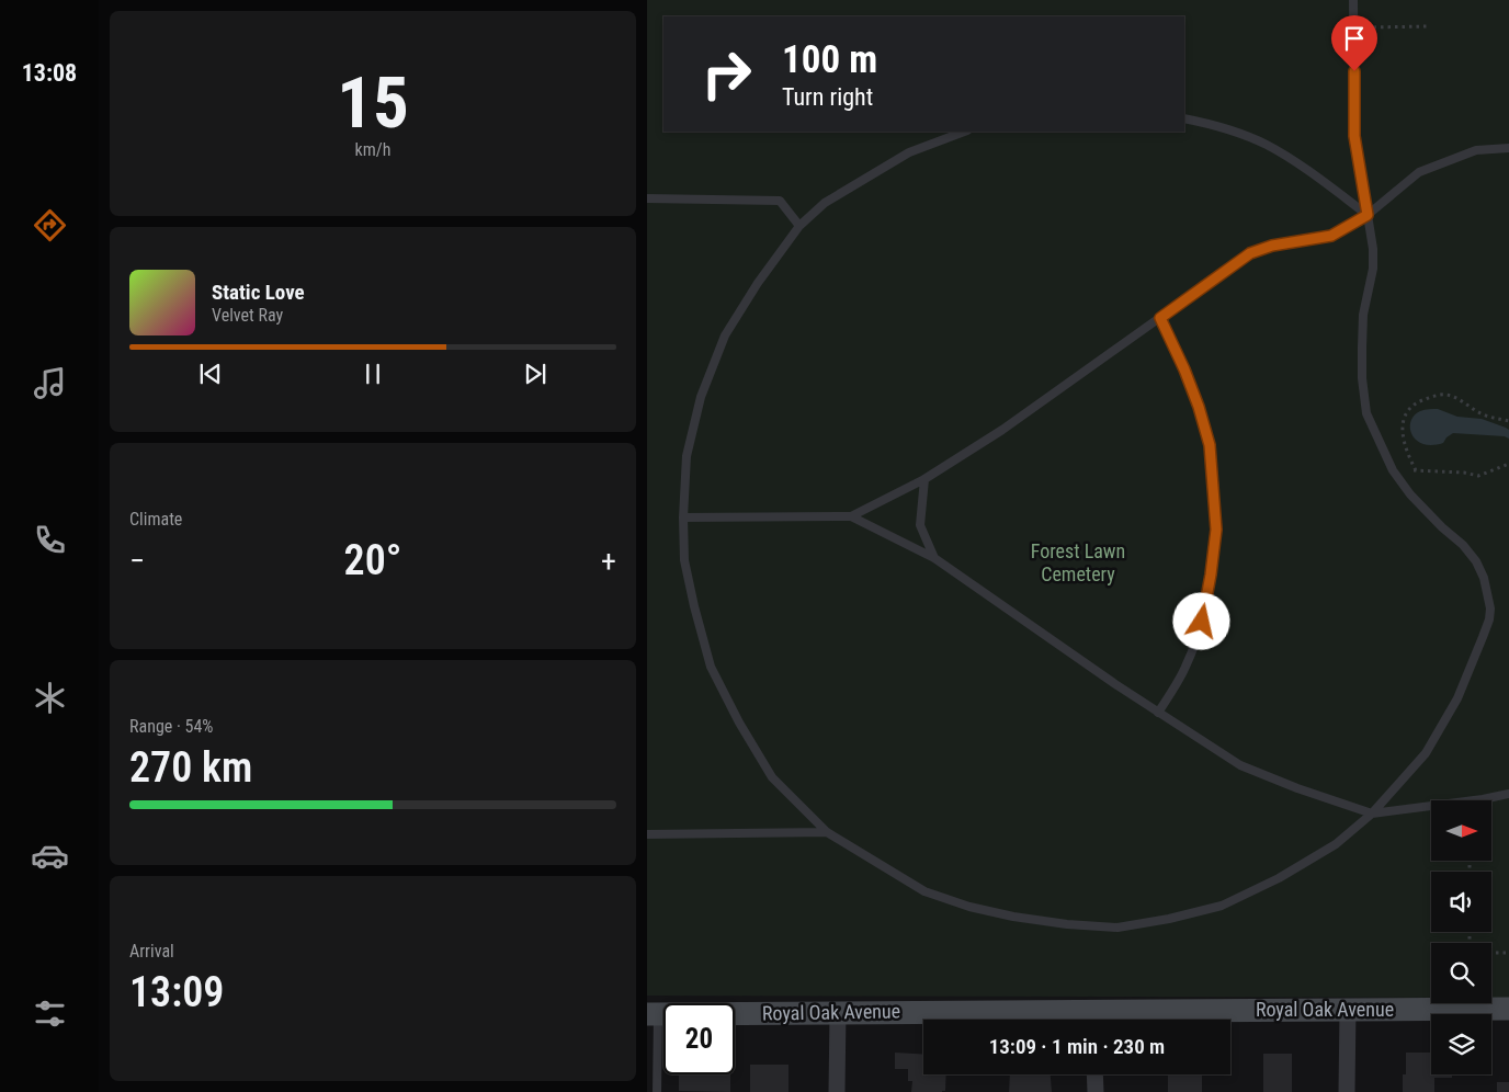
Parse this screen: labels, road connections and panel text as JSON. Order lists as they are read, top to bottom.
{
  "streets": {
    "street": ["Royal Oak Avenue"]
  },
  "parks": ["Forest Lawn Cemetery"],
  "north": "right",
  "page": {
    "tabs": "13:08",
    "tile": [
      ["15", "km/h"],
      "Climate",
      ["Range · 54%", "270 km"],
      ["Arrival", "13:09"]
    ],
    "turn": ["100 m", "Turn right"],
    "song": ["Static Love", "Velvet Ray"],
    "heat": ["−", "20°", "+"],
    "limit": "20",
    "trip": "13:09 · 1 min · 230 m"
  }
}
